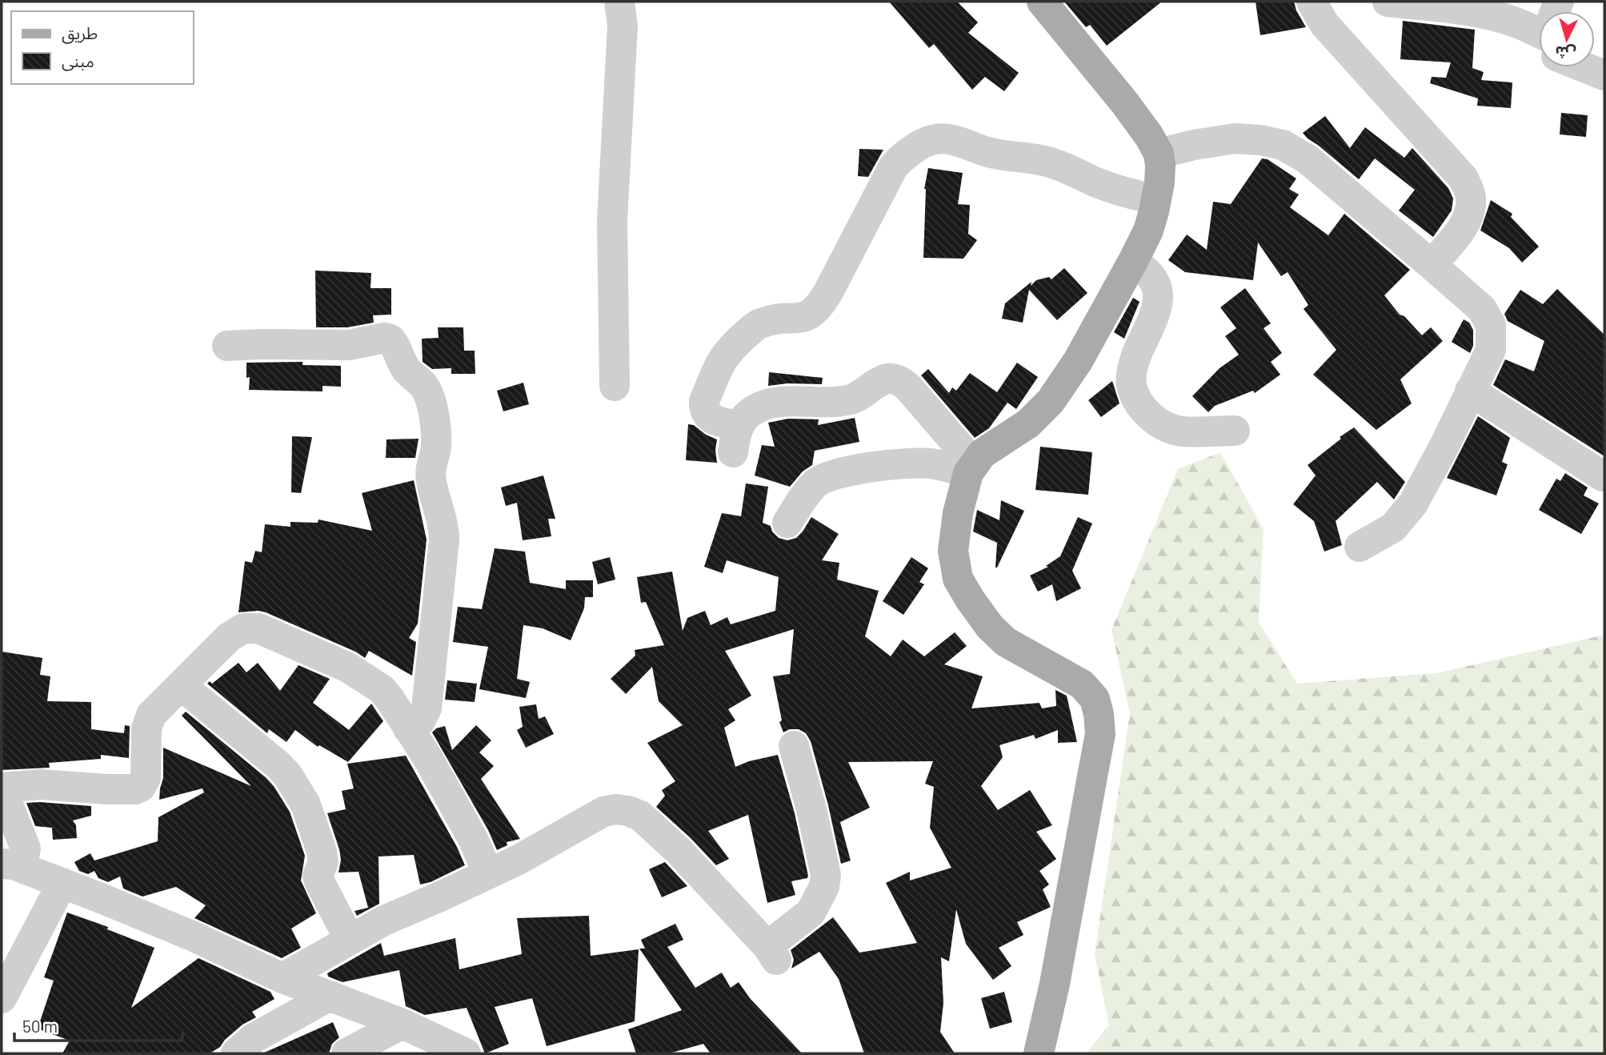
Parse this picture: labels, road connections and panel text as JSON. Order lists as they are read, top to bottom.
{
  "legend": ["طريق", "مبنى"],
  "scale_bar": "50 m",
  "north": "bottom"
}
